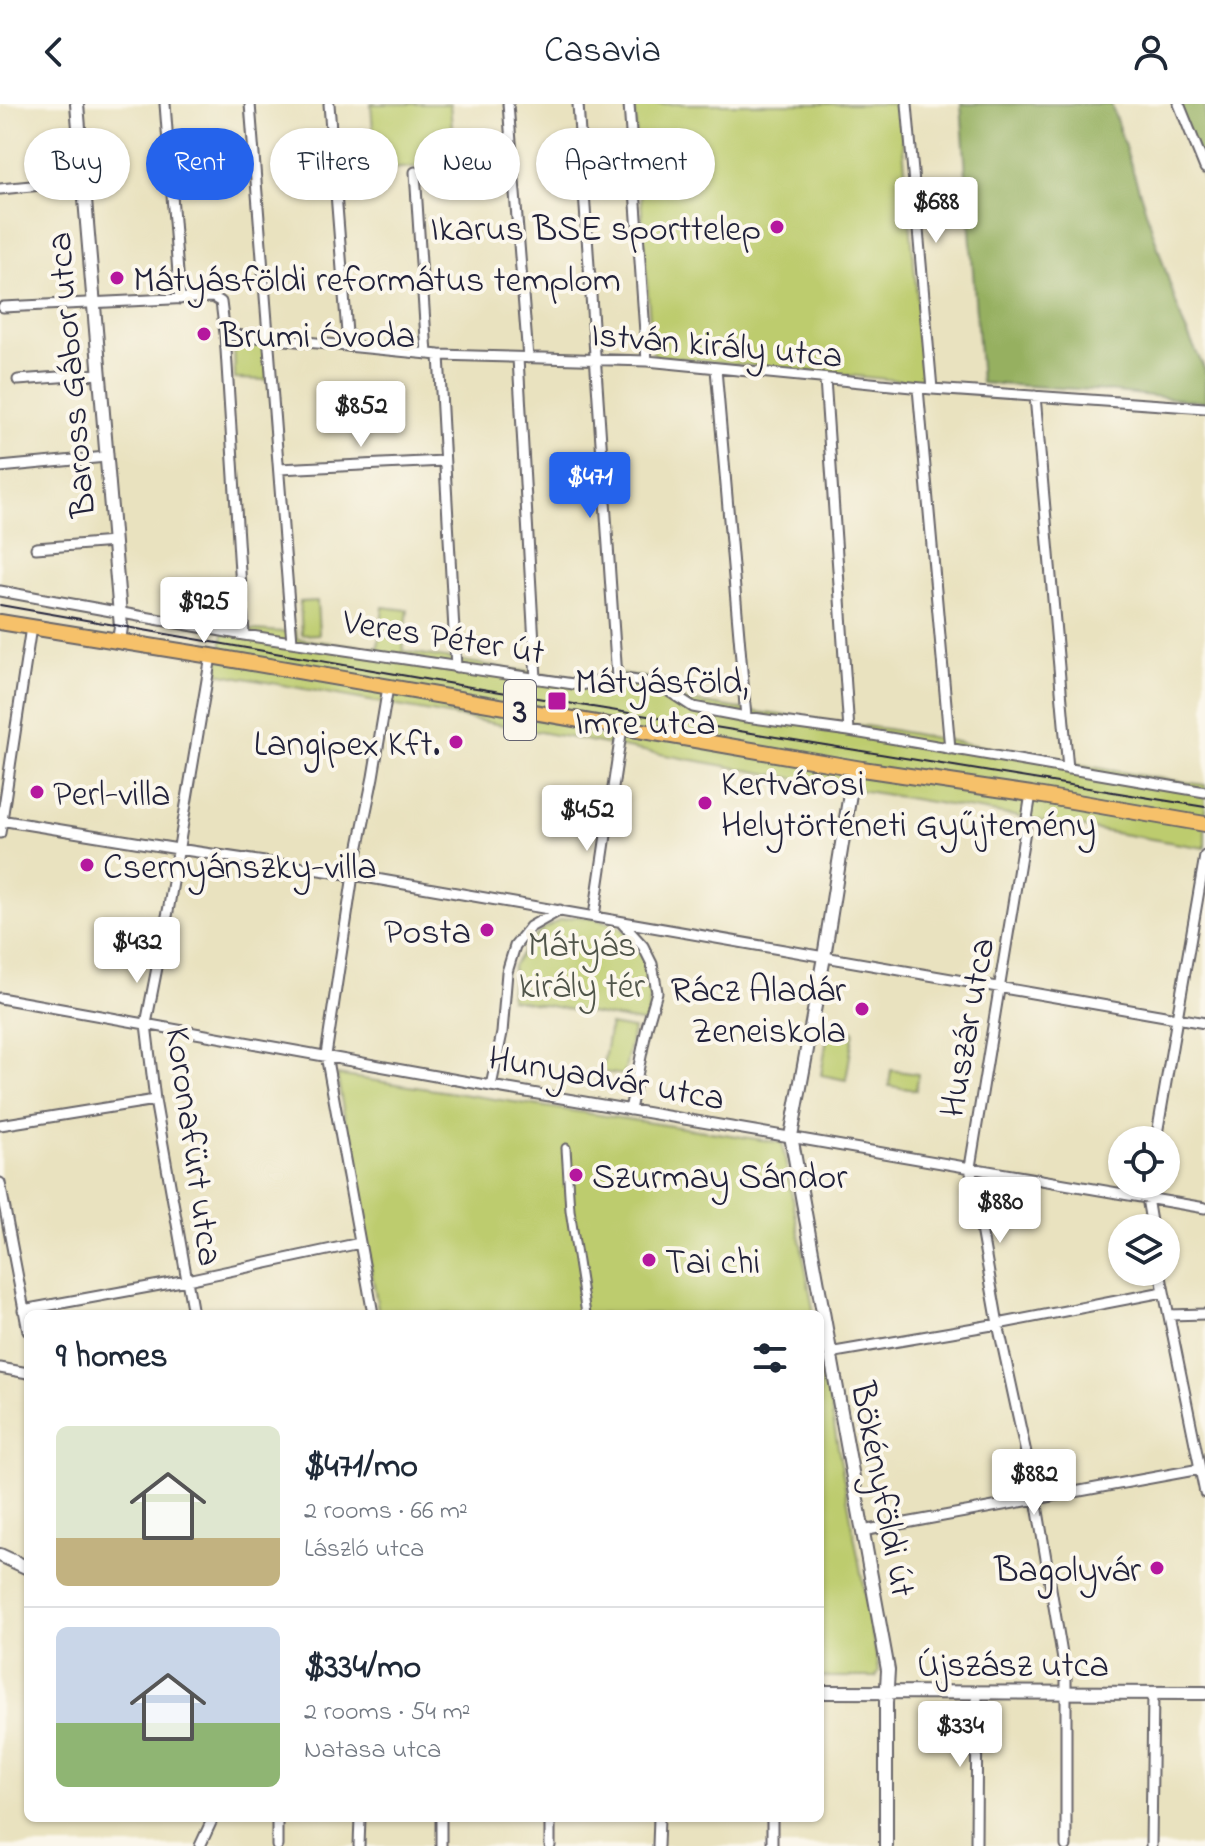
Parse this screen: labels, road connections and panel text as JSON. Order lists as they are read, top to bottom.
{
  "streets": {
    "main road": ["Veres Péter út", "3"],
    "street": [
      "István király utca",
      "Baross Gábor utca",
      "Huszár utca",
      "Hunyadvár utca",
      "Koronafürt utca",
      "Bökényföldi út",
      "Újszász utca"
    ]
  },
  "crossings": [
    ["Baross Gábor utca", "Veres Péter út"],
    ["Veres Péter út", "Huszár utca"],
    ["Veres Péter út", "Koronafürt utca"],
    ["Veres Péter út", "Bökényföldi út"],
    ["Huszár utca", "Hunyadvár utca"],
    ["Huszár utca", "Újszász utca"],
    ["Hunyadvár utca", "Koronafürt utca"],
    ["Hunyadvár utca", "Bökényföldi út"],
    ["Bökényföldi út", "Újszász utca"]
  ],
  "parks": ["Mátyás király tér"],
  "places": {
    "other": [
      "Ikarus BSE sporttelep",
      "Mátyásföldi református templom",
      "Brumi Óvoda",
      "Langipex Kft.",
      "Perl-villa",
      "Kertvárosi Helytörténeti Gyűjtemény",
      "Csernyánszky-villa",
      "Posta",
      "Rácz Aladár Zeneiskola",
      "Szurmay Sándor",
      "Tai chi",
      "Bagolyvár"
    ],
    "transit": ["Mátyásföld, Imre utca"]
  },
  "page": {
    "header": "Casavia",
    "chip": [
      "Buy",
      "Rent",
      "Filters",
      "New",
      "Apartment"
    ],
    "price": [
      "$688",
      "$852",
      "$471",
      "$925",
      "$452",
      "$432",
      "$880",
      "$882",
      "$334"
    ],
    "heading": "9 homes",
    "list": [
      {
        "name": "$471/mo",
        "note": "2 rooms · 66 m² · László utca"
      },
      {
        "name": "$334/mo",
        "note": "2 rooms · 54 m² · Natasa utca"
      }
    ]
  }
}
